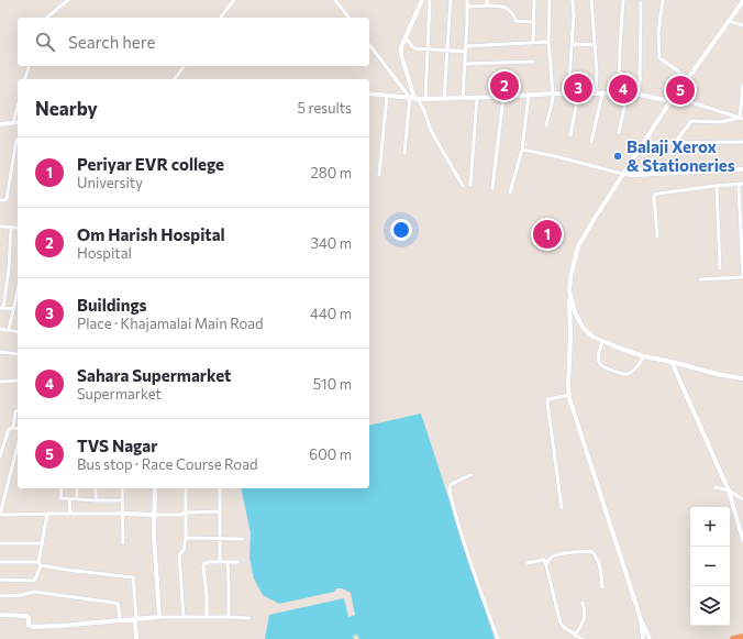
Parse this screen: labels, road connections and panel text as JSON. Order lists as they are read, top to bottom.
{
  "places": ["Balaji Xerox & Stationeries"],
  "page": {
    "search": "Search here",
    "pins": [
      "2",
      "3",
      "4",
      "5",
      "1"
    ],
    "heading": ["Nearby", "5 results"],
    "list": [
      {
        "mark": "1",
        "name": "Periyar EVR college",
        "note": "University",
        "value": "280 m"
      },
      {
        "mark": "2",
        "name": "Om Harish Hospital",
        "note": "Hospital",
        "value": "340 m"
      },
      {
        "mark": "3",
        "name": "Buildings",
        "note": "Place · Khajamalai Main Road",
        "value": "440 m"
      },
      {
        "mark": "4",
        "name": "Sahara Supermarket",
        "note": "Supermarket",
        "value": "510 m"
      },
      {
        "mark": "5",
        "name": "TVS Nagar",
        "note": "Bus stop · Race Course Road",
        "value": "600 m"
      }
    ],
    "map_buttons": ["+", "−"]
  }
}
